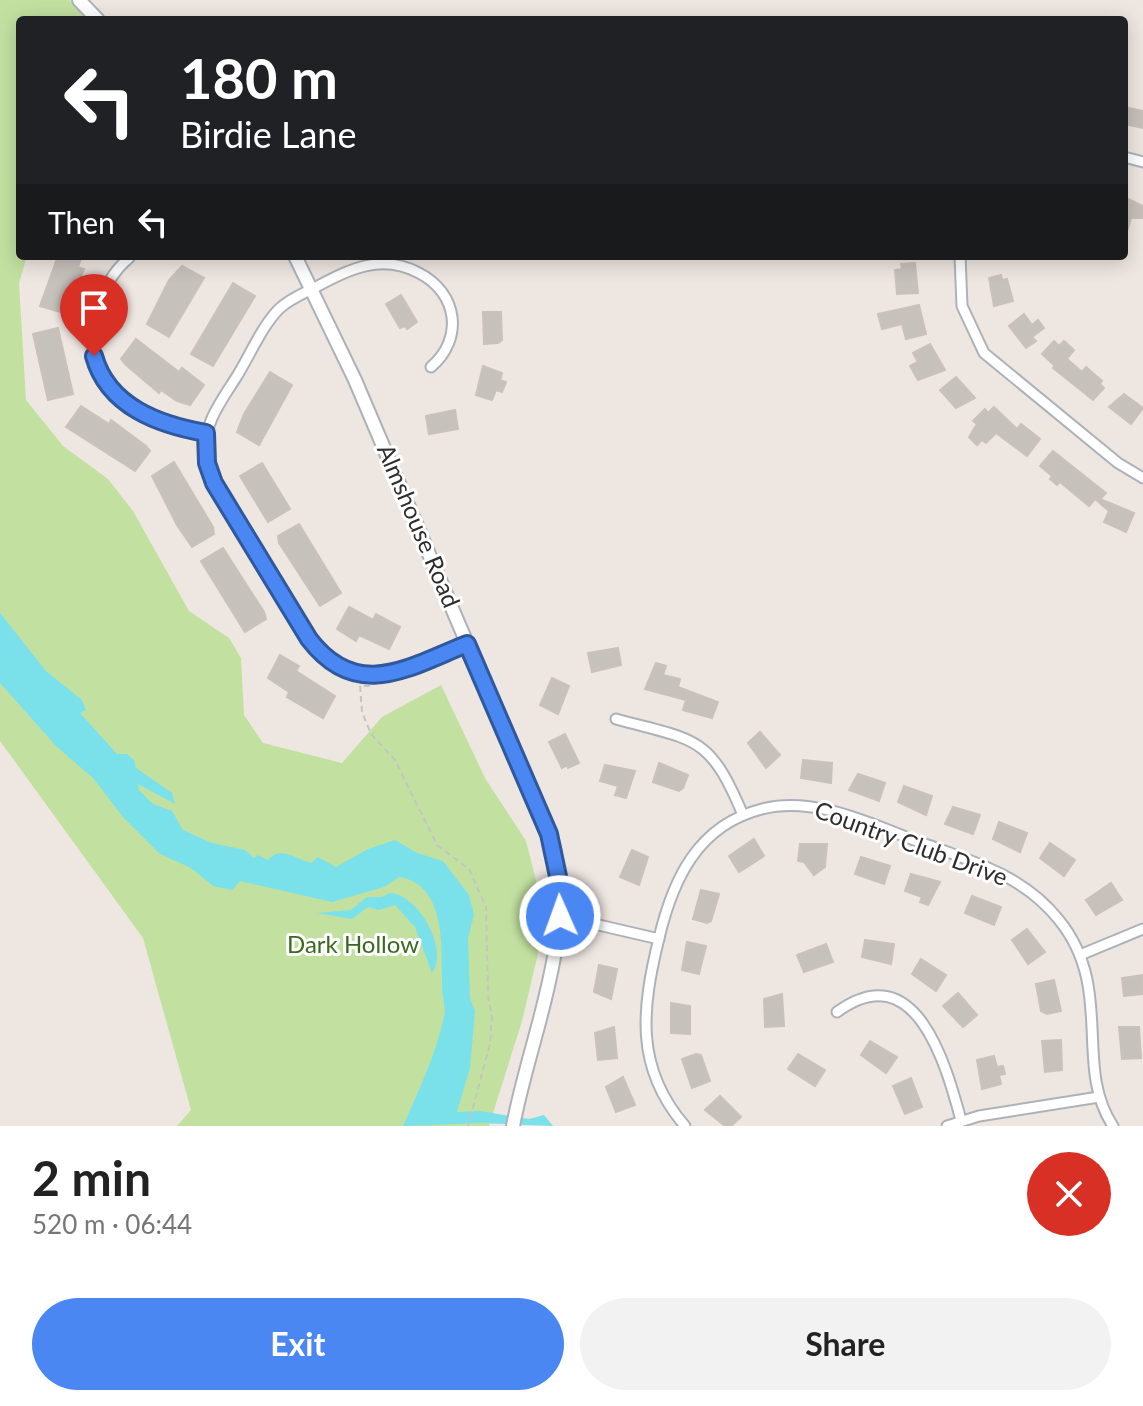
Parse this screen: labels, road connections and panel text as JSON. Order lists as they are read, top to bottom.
{
  "streets": {
    "main road": ["Almshouse Road"],
    "street": ["Country Club Drive"]
  },
  "parks": ["Dark Hollow"],
  "page": {
    "turn": ["180 m", "Birdie Lane"],
    "then": "Then",
    "heading": ["2 min", "520 m · 06:44"],
    "buttons": ["Exit", "Share"]
  }
}
